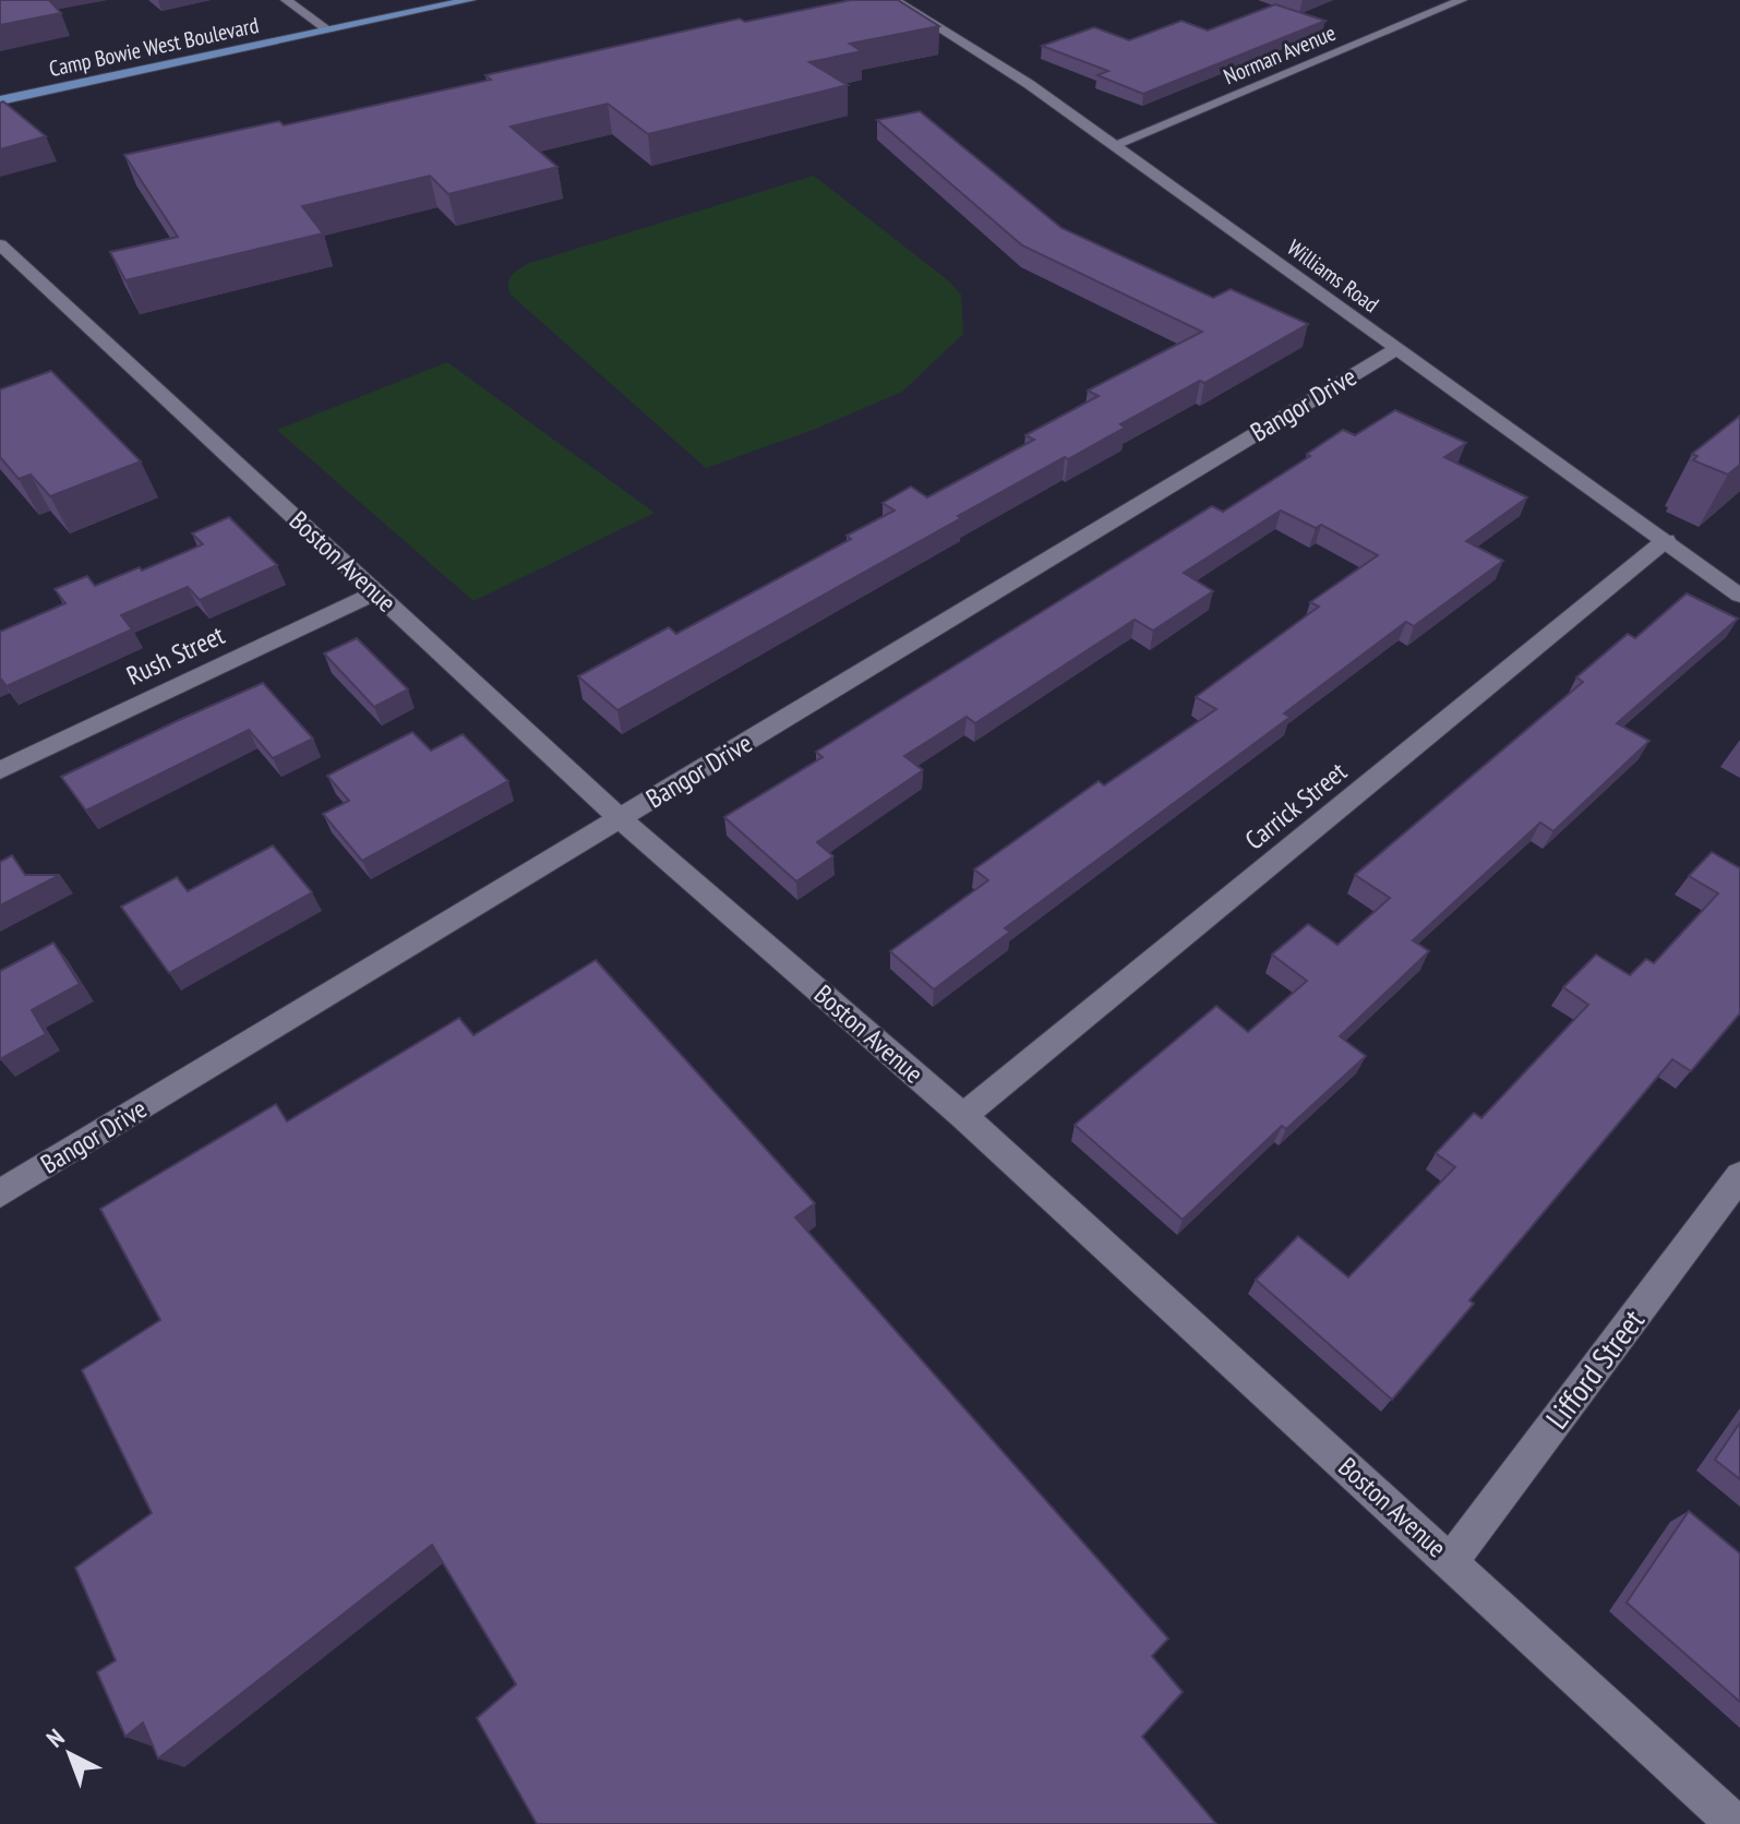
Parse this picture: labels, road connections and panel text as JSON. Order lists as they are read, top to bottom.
{
  "streets": {
    "main road": ["Camp Bowie West Boulevard"],
    "street": [
      "Norman Avenue",
      "Williams Road",
      "Bangor Drive",
      "Boston Avenue",
      "Rush Street",
      "Carrick Street",
      "Lifford Street"
    ]
  },
  "crossings": [
    ["Norman Avenue", "Williams Road"],
    ["Williams Road", "Bangor Drive"],
    ["Williams Road", "Carrick Street"],
    ["Bangor Drive", "Boston Avenue"],
    ["Boston Avenue", "Rush Street"],
    ["Boston Avenue", "Carrick Street"],
    ["Boston Avenue", "Lifford Street"]
  ],
  "north": "top left"
}
